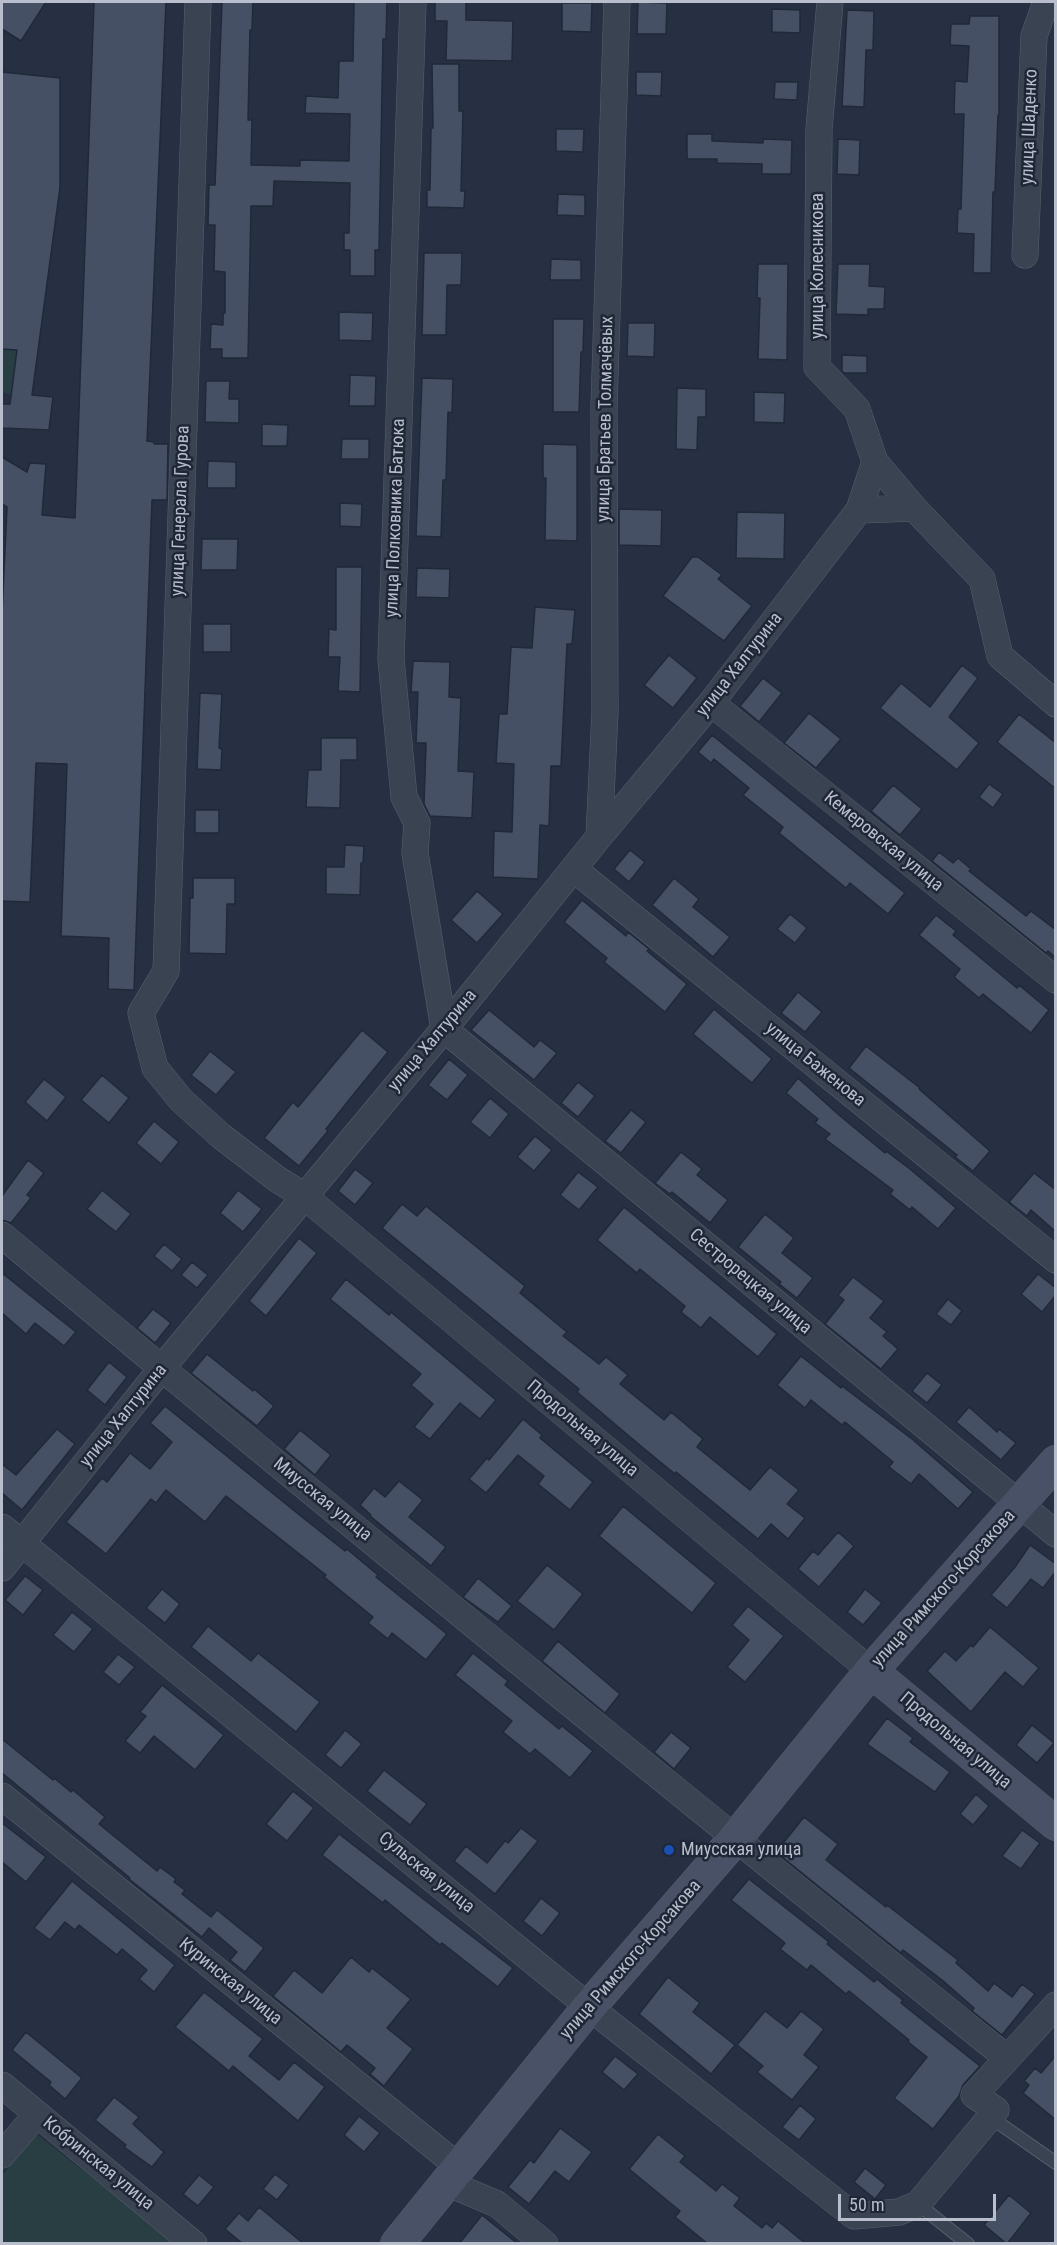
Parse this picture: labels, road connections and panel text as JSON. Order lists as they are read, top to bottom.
{
  "streets": {
    "main road": ["Продольная улица", "улица Римского-Корсакова"],
    "street": [
      "улица Шаденко",
      "улица Колесникова",
      "улица Братьев Толмачёвых",
      "улица Генерала Гурова",
      "улица Полковника Батюка",
      "улица Халтурина",
      "Кемеровская улица",
      "улица Баженова",
      "Сестрорецкая улица",
      "Миусская улица",
      "Сульская улица",
      "Куринская улица",
      "Кобринская улица"
    ]
  },
  "crossings": [
    ["улица Братьев Толмачёвых", "улица Халтурина"],
    ["улица Генерала Гурова", "Продольная улица"],
    ["улица Полковника Батюка", "улица Халтурина"],
    ["улица Полковника Батюка", "Сестрорецкая улица"],
    ["улица Халтурина", "Кемеровская улица"],
    ["улица Халтурина", "улица Баженова"],
    ["улица Халтурина", "Сестрорецкая улица"],
    ["улица Халтурина", "Продольная улица"],
    ["улица Халтурина", "Миусская улица"],
    ["улица Халтурина", "Сульская улица"],
    ["Сестрорецкая улица", "улица Римского-Корсакова"],
    ["Продольная улица", "улица Римского-Корсакова"],
    ["Миусская улица", "улица Римского-Корсакова"],
    ["улица Римского-Корсакова", "Сульская улица"],
    ["улица Римского-Корсакова", "Куринская улица"]
  ],
  "places": ["Миусская улица"],
  "scale_bar": "50 m"
}
